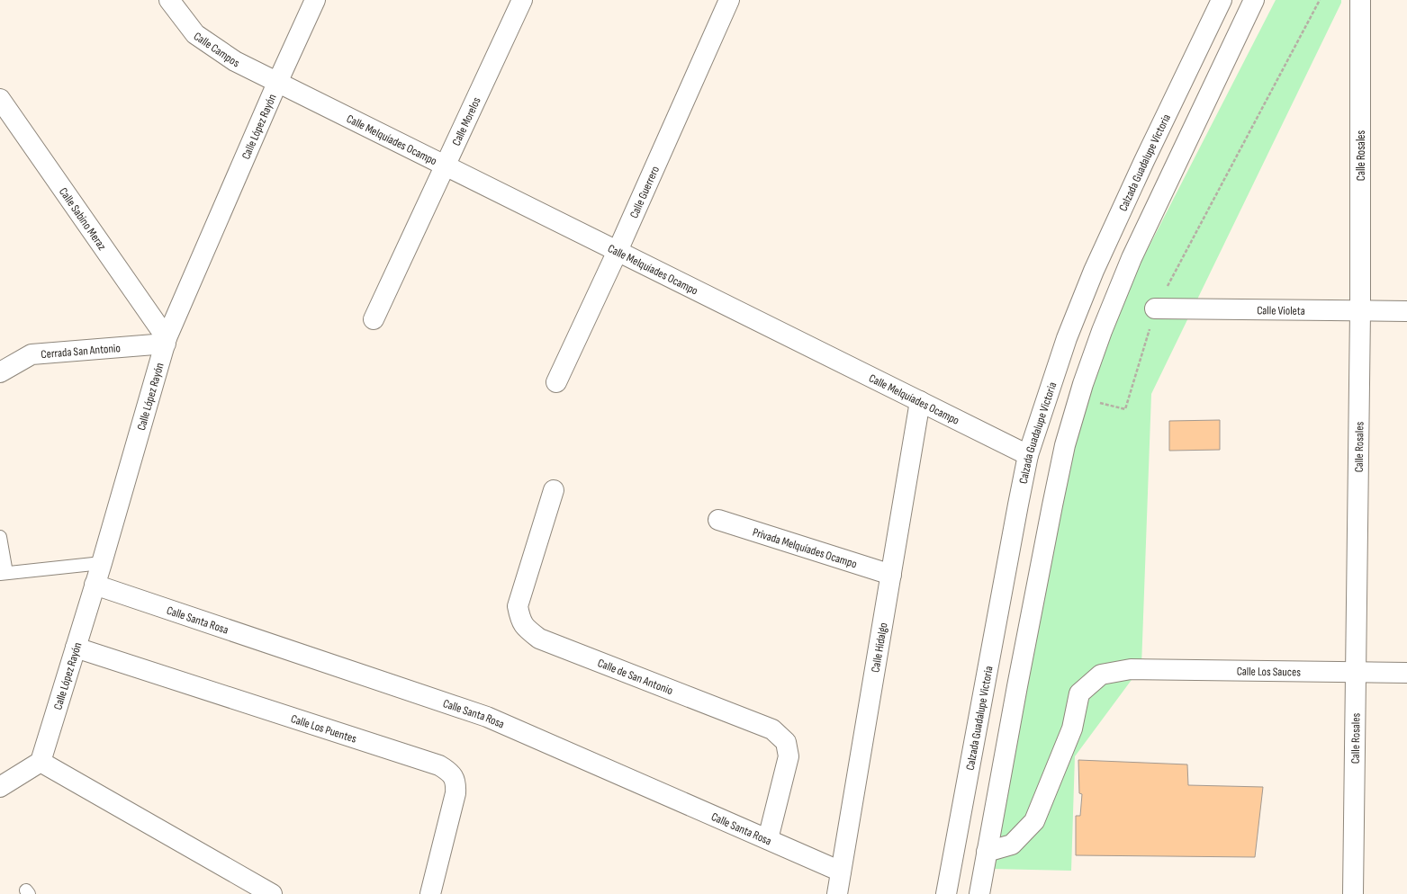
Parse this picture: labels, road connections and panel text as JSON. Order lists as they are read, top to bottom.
{
  "streets": {
    "street": [
      "Calle Campos",
      "Calle Morelos",
      "Calle López Rayón",
      "Calle Melquíades Ocampo",
      "Calle Rosales",
      "Calzada Guadalupe Victoria",
      "Calle Guerrero",
      "Calle Sabino Meraz",
      "Calle Violeta",
      "Cerrada San Antonio",
      "Privada Melquíades Ocampo",
      "Calle Santa Rosa",
      "Calle Hidalgo",
      "Calle Los Sauces",
      "Calle de San Antonio",
      "Calle Los Puentes"
    ]
  },
  "crossings": [
    ["Calle Campos", "Calle López Rayón"],
    ["Calle Campos", "Calle Melquíades Ocampo"],
    ["Calle Morelos", "Calle Melquíades Ocampo"],
    ["Calle López Rayón", "Calle Melquíades Ocampo"],
    ["Calle López Rayón", "Calle Sabino Meraz"],
    ["Calle López Rayón", "Cerrada San Antonio"],
    ["Calle López Rayón", "Calle Santa Rosa"],
    ["Calle López Rayón", "Calle Los Puentes"],
    ["Calle Melquíades Ocampo", "Calzada Guadalupe Victoria"],
    ["Calle Melquíades Ocampo", "Calle Guerrero"],
    ["Calle Melquíades Ocampo", "Calle Hidalgo"],
    ["Calle Rosales", "Calle Violeta"],
    ["Calle Rosales", "Calle Los Sauces"],
    ["Calle Sabino Meraz", "Cerrada San Antonio"],
    ["Privada Melquíades Ocampo", "Calle Hidalgo"],
    ["Calle Santa Rosa", "Calle Hidalgo"],
    ["Calle Santa Rosa", "Calle de San Antonio"]
  ]
}
